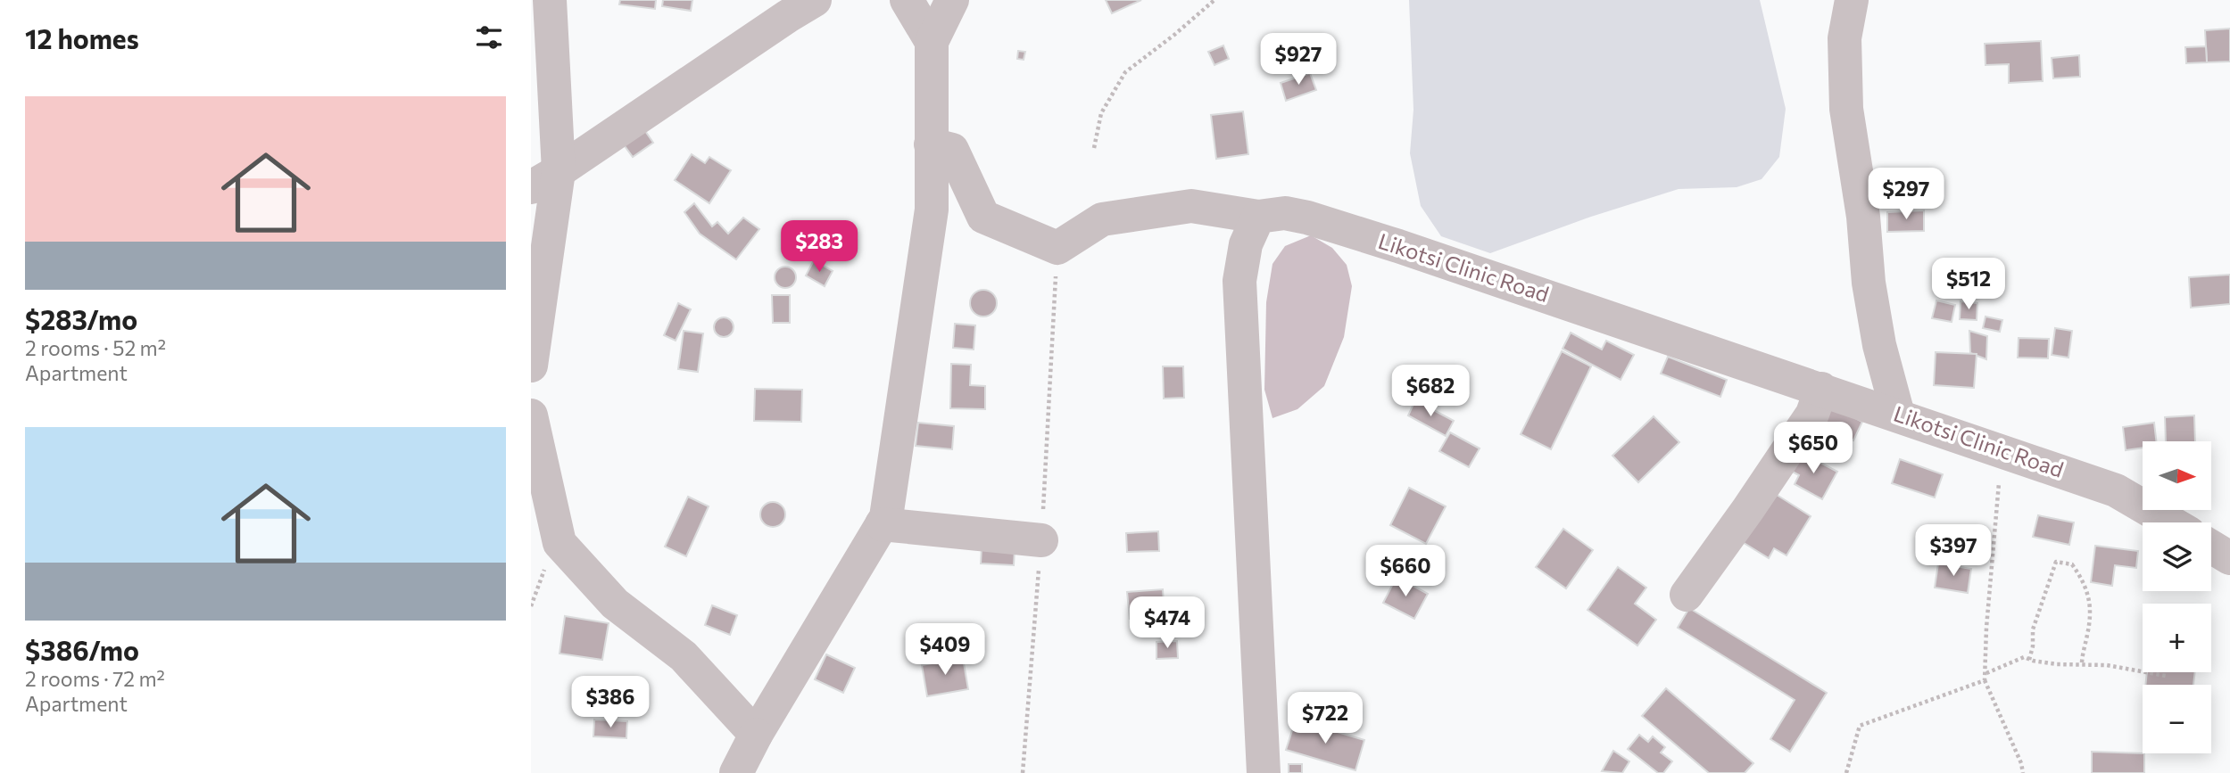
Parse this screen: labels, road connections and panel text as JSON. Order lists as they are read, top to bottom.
{
  "streets": {
    "street": ["Likotsi Clinic Road"]
  },
  "north": "right",
  "page": {
    "heading": "12 homes",
    "price": [
      "$927",
      "$297",
      "$283",
      "$512",
      "$682",
      "$650",
      "$397",
      "$660",
      "$474",
      "$409",
      "$386",
      "$722"
    ],
    "list": [
      {
        "name": "$283/mo",
        "note": "2 rooms · 52 m² · Apartment"
      },
      {
        "name": "$386/mo",
        "note": "2 rooms · 72 m² · Apartment"
      }
    ],
    "map_buttons": ["+", "−"]
  }
}
